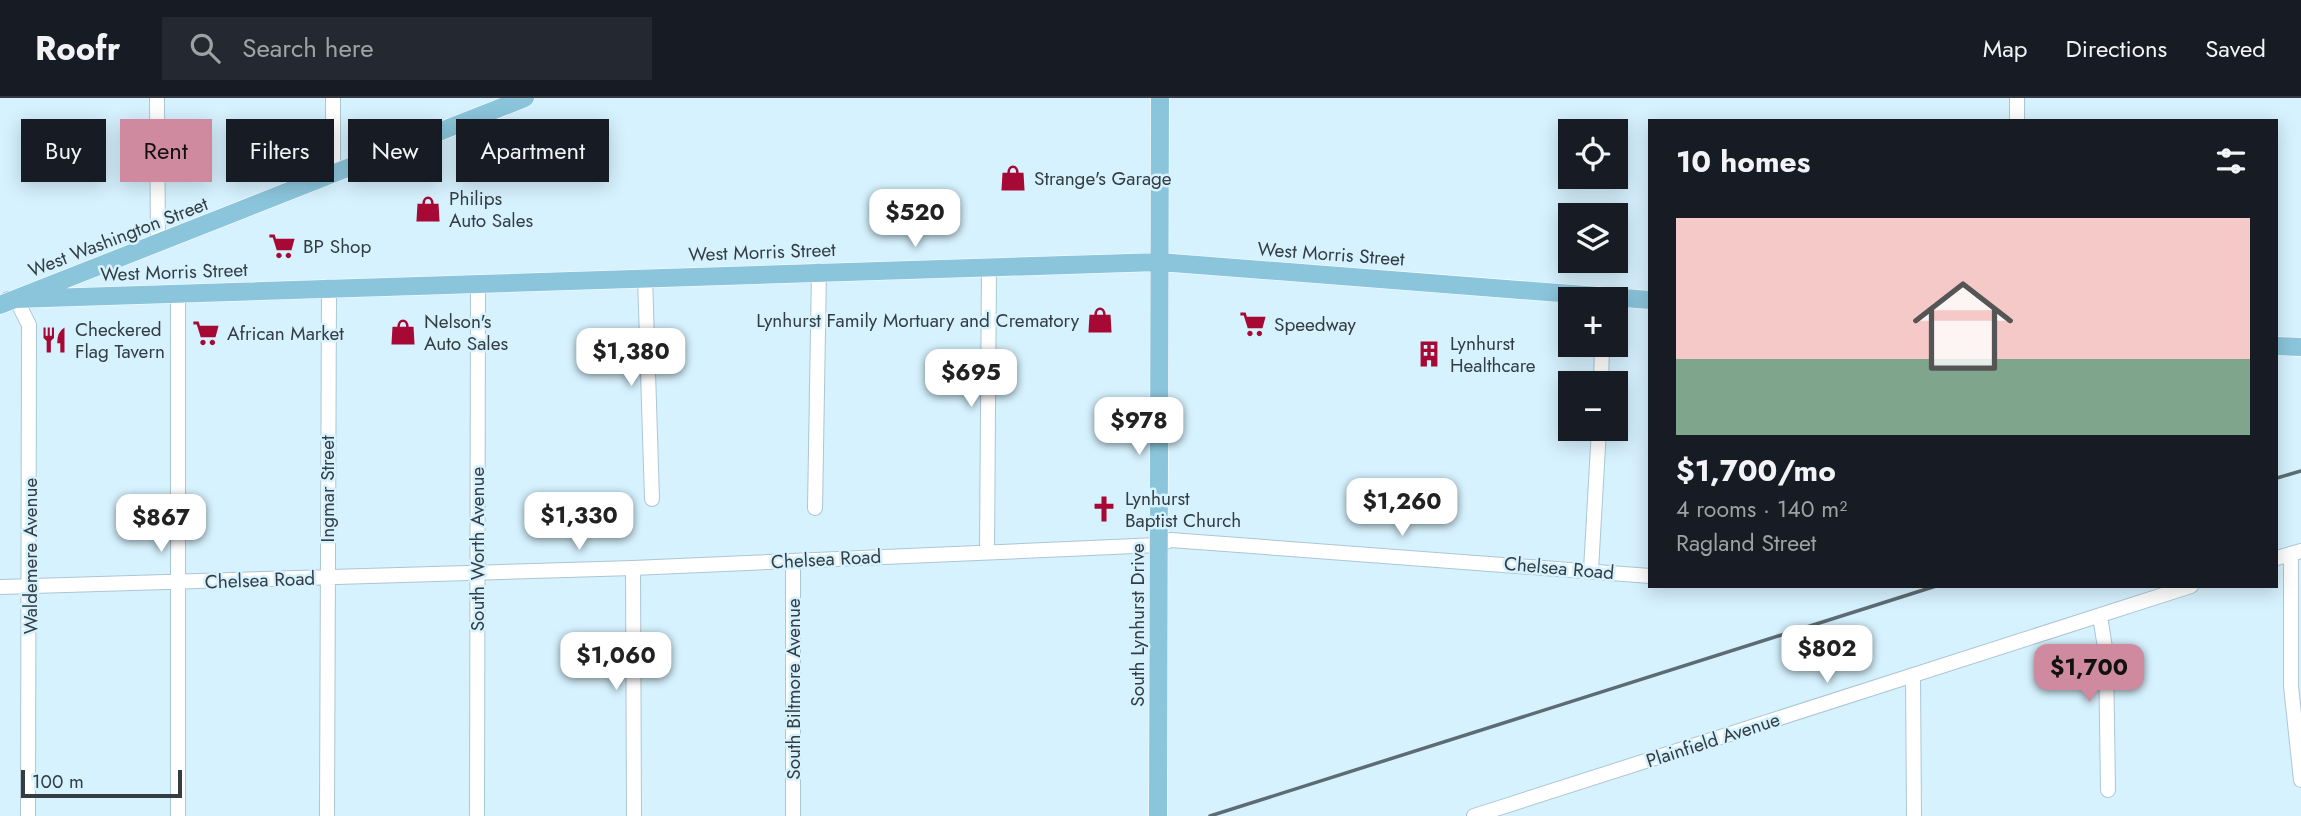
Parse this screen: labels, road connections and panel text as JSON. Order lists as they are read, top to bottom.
{
  "streets": {
    "main road": ["West Washington Street", "West Morris Street", "South Lynhurst Drive"],
    "street": [
      "Ingmar Street",
      "South Worth Avenue",
      "Waldemere Avenue",
      "Chelsea Road",
      "South Biltmore Avenue",
      "Plainfield Avenue"
    ]
  },
  "crossings": [
    ["West Washington Street", "West Morris Street"],
    ["West Washington Street", "Waldemere Avenue"],
    ["West Morris Street", "Ingmar Street"],
    ["West Morris Street", "South Worth Avenue"],
    ["West Morris Street", "Waldemere Avenue"],
    ["West Morris Street", "South Lynhurst Drive"],
    ["Ingmar Street", "Chelsea Road"],
    ["South Worth Avenue", "Chelsea Road"],
    ["Waldemere Avenue", "Chelsea Road"],
    ["Chelsea Road", "South Lynhurst Drive"],
    ["Chelsea Road", "South Biltmore Avenue"]
  ],
  "places": {
    "shop": [
      "Strange's Garage",
      "Philips Auto Sales",
      "Lynhurst Family Mortuary and Crematory",
      "Nelson's Auto Sales"
    ],
    "supermarket": ["BP Shop", "Speedway", "African Market"],
    "restaurant": ["Checkered Flag Tavern"],
    "building": ["Lynhurst Healthcare"],
    "church": ["Lynhurst Baptist Church"]
  },
  "scale_bar": "100 m",
  "page": {
    "header": "Roofr",
    "search": "Search here",
    "nav": ["Map", "Directions", "Saved"],
    "map_buttons": ["+", "−"],
    "chip": [
      "Buy",
      "Rent",
      "Filters",
      "New",
      "Apartment"
    ],
    "heading": "10 homes",
    "price": [
      "$520",
      "$1,380",
      "$695",
      "$978",
      "$1,260",
      "$1,330",
      "$867",
      "$802",
      "$1,060",
      "$1,700"
    ],
    "list": [
      {
        "name": "$1,700/mo",
        "note": "4 rooms · 140 m² · Ragland Street"
      }
    ],
    "scale": "100 m"
  }
}
